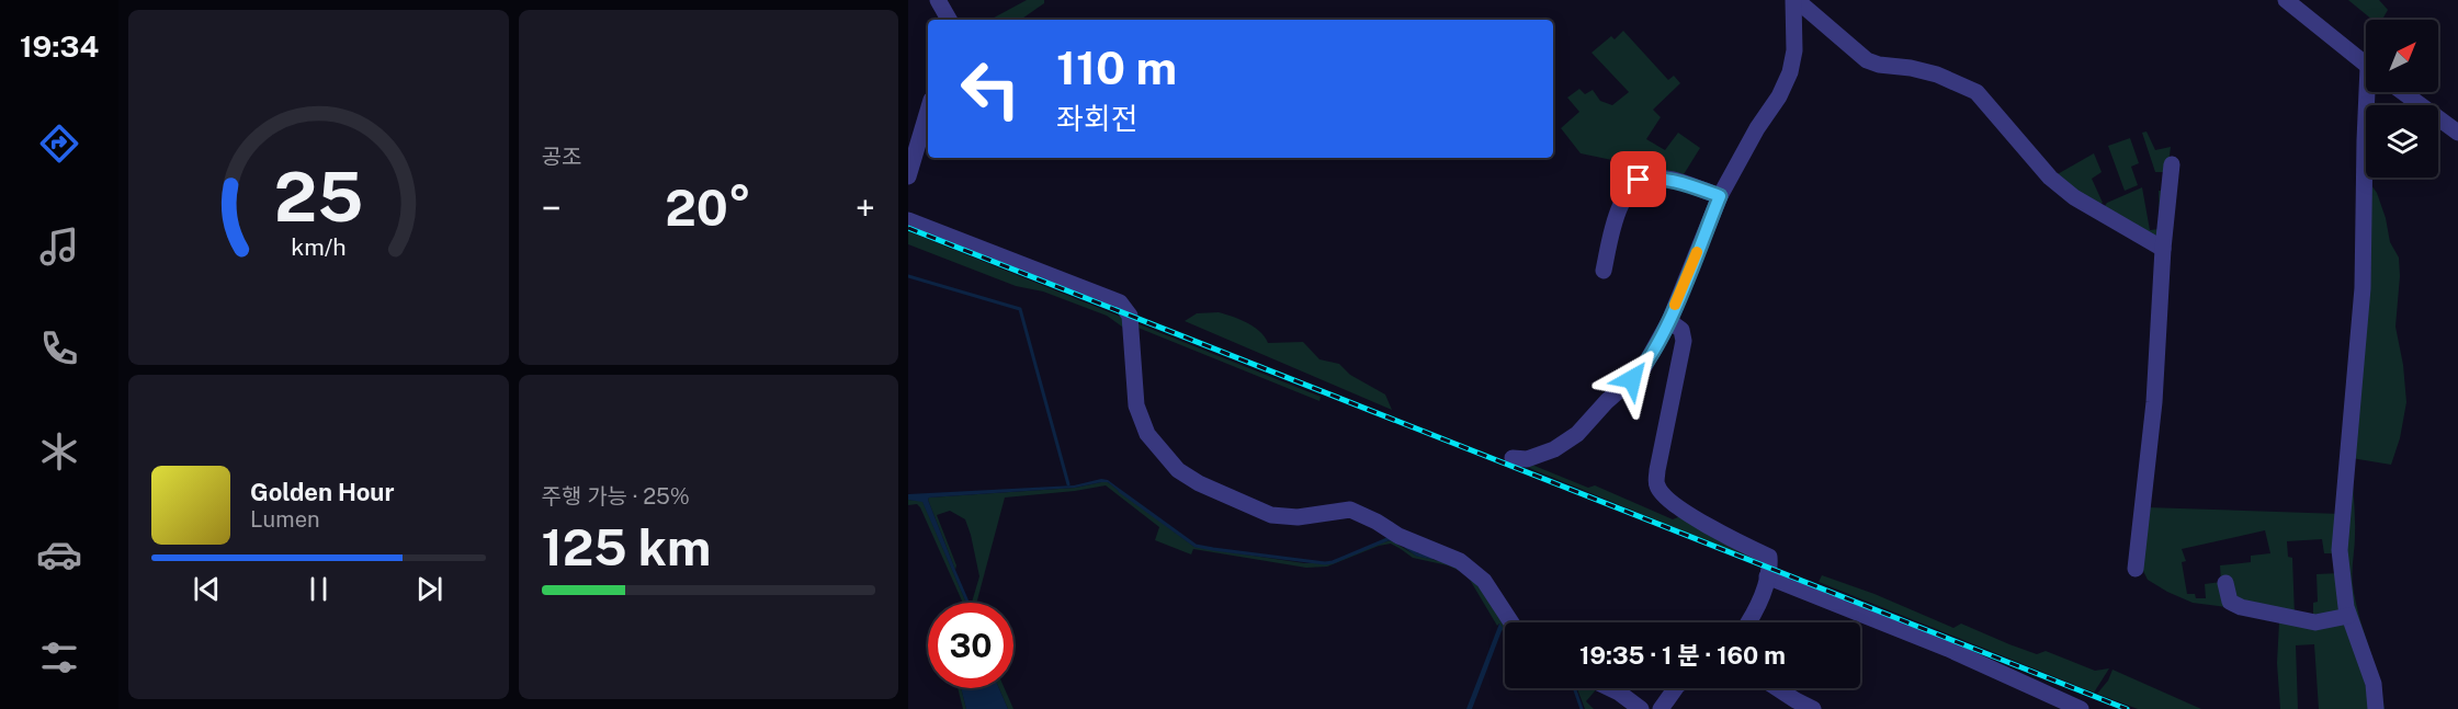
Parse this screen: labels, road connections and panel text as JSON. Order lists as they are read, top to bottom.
{
  "north": "top right",
  "page": {
    "tabs": "19:34",
    "tile": [
      "공조",
      ["주행 가능 · 25%", "125 km"]
    ],
    "turn": ["110 m", "좌회전"],
    "heat": ["−", "20°", "+"],
    "song": ["Golden Hour", "Lumen"],
    "limit": "30",
    "trip": "19:35 · 1 분 · 160 m",
    "gauge": ["25", "km/h"]
  }
}
